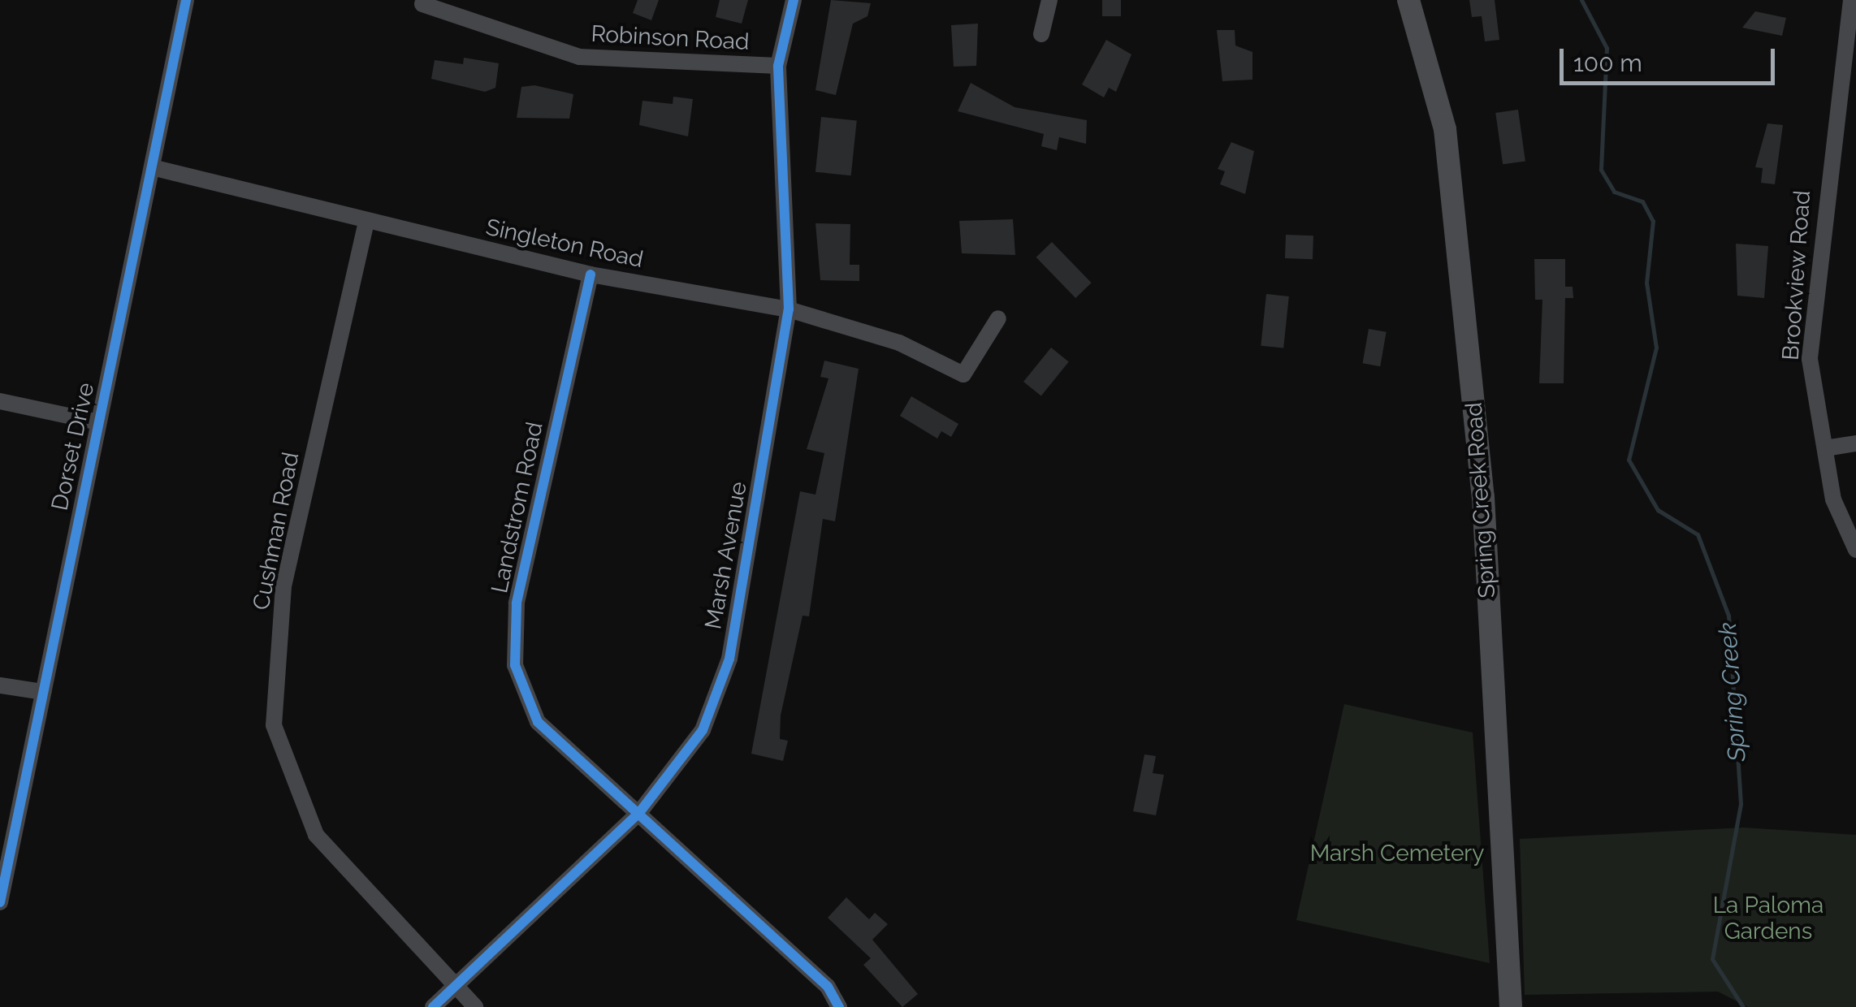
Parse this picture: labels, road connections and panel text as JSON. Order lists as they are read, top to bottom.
{
  "streets": {
    "main road": ["Spring Creek Road"],
    "street": [
      "Robinson Road",
      "Singleton Road",
      "Brookview Road",
      "Dorset Drive",
      "Landstrom Road",
      "Cushman Road",
      "Marsh Avenue"
    ]
  },
  "crossings": [
    ["Robinson Road", "Marsh Avenue"],
    ["Singleton Road", "Dorset Drive"],
    ["Singleton Road", "Landstrom Road"],
    ["Singleton Road", "Cushman Road"],
    ["Singleton Road", "Marsh Avenue"],
    ["Landstrom Road", "Marsh Avenue"],
    ["Cushman Road", "Marsh Avenue"]
  ],
  "water": ["Spring Creek"],
  "parks": ["Marsh Cemetery", "La Paloma Gardens"],
  "scale_bar": "100 m"
}
